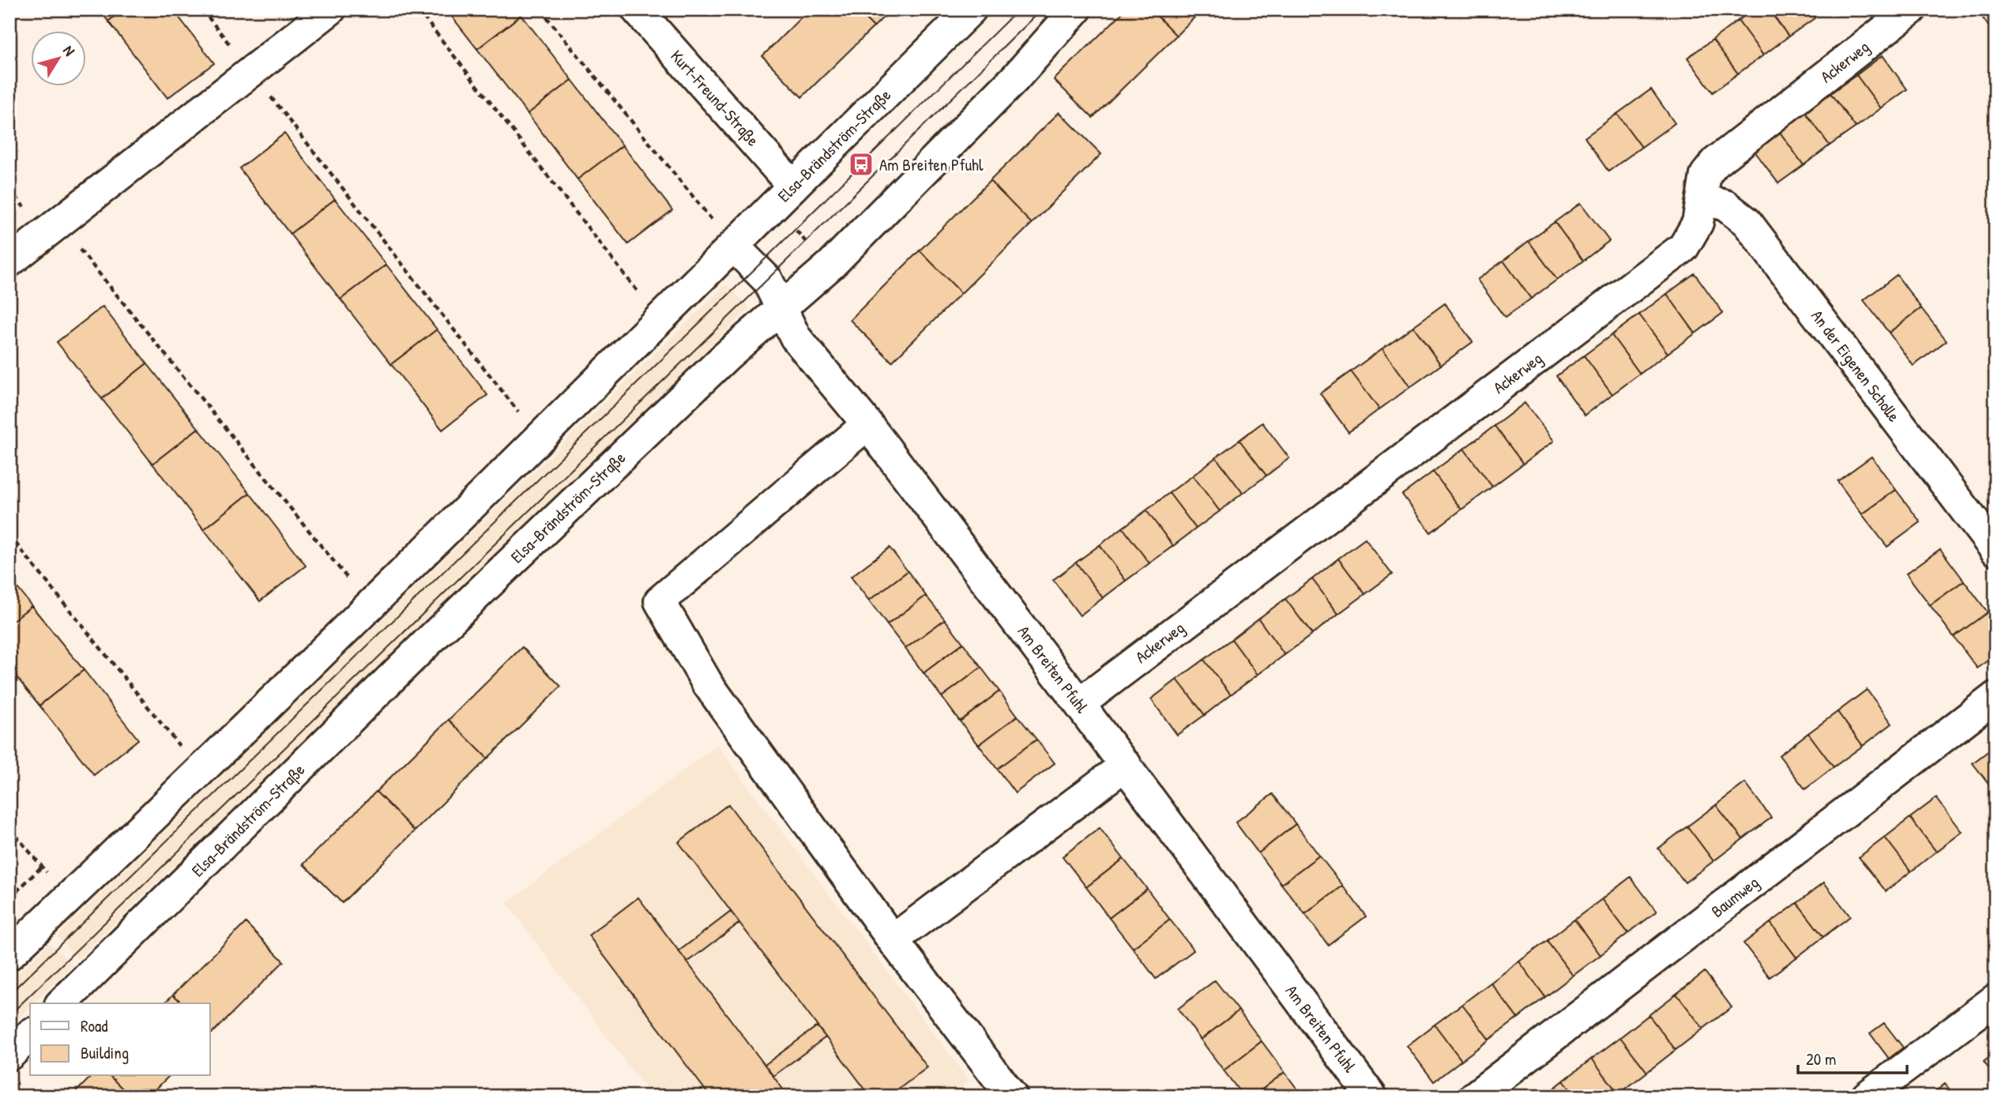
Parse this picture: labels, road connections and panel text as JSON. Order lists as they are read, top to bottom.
{
  "streets": {
    "street": [
      "Ackerweg",
      "Kurt-Freund-Straße",
      "Elsa-Brändström-Straße",
      "An der Eigenen Scholle",
      "Am Breiten Pfuhl",
      "Baumweg"
    ]
  },
  "crossings": [
    ["Ackerweg", "An der Eigenen Scholle"],
    ["Ackerweg", "Am Breiten Pfuhl"],
    ["Kurt-Freund-Straße", "Elsa-Brändström-Straße"],
    ["Elsa-Brändström-Straße", "Am Breiten Pfuhl"]
  ],
  "places": {
    "bus stop": ["Am Breiten Pfuhl"]
  },
  "legend": ["Road", "Building"],
  "scale_bar": "20 m",
  "north": "top right"
}
